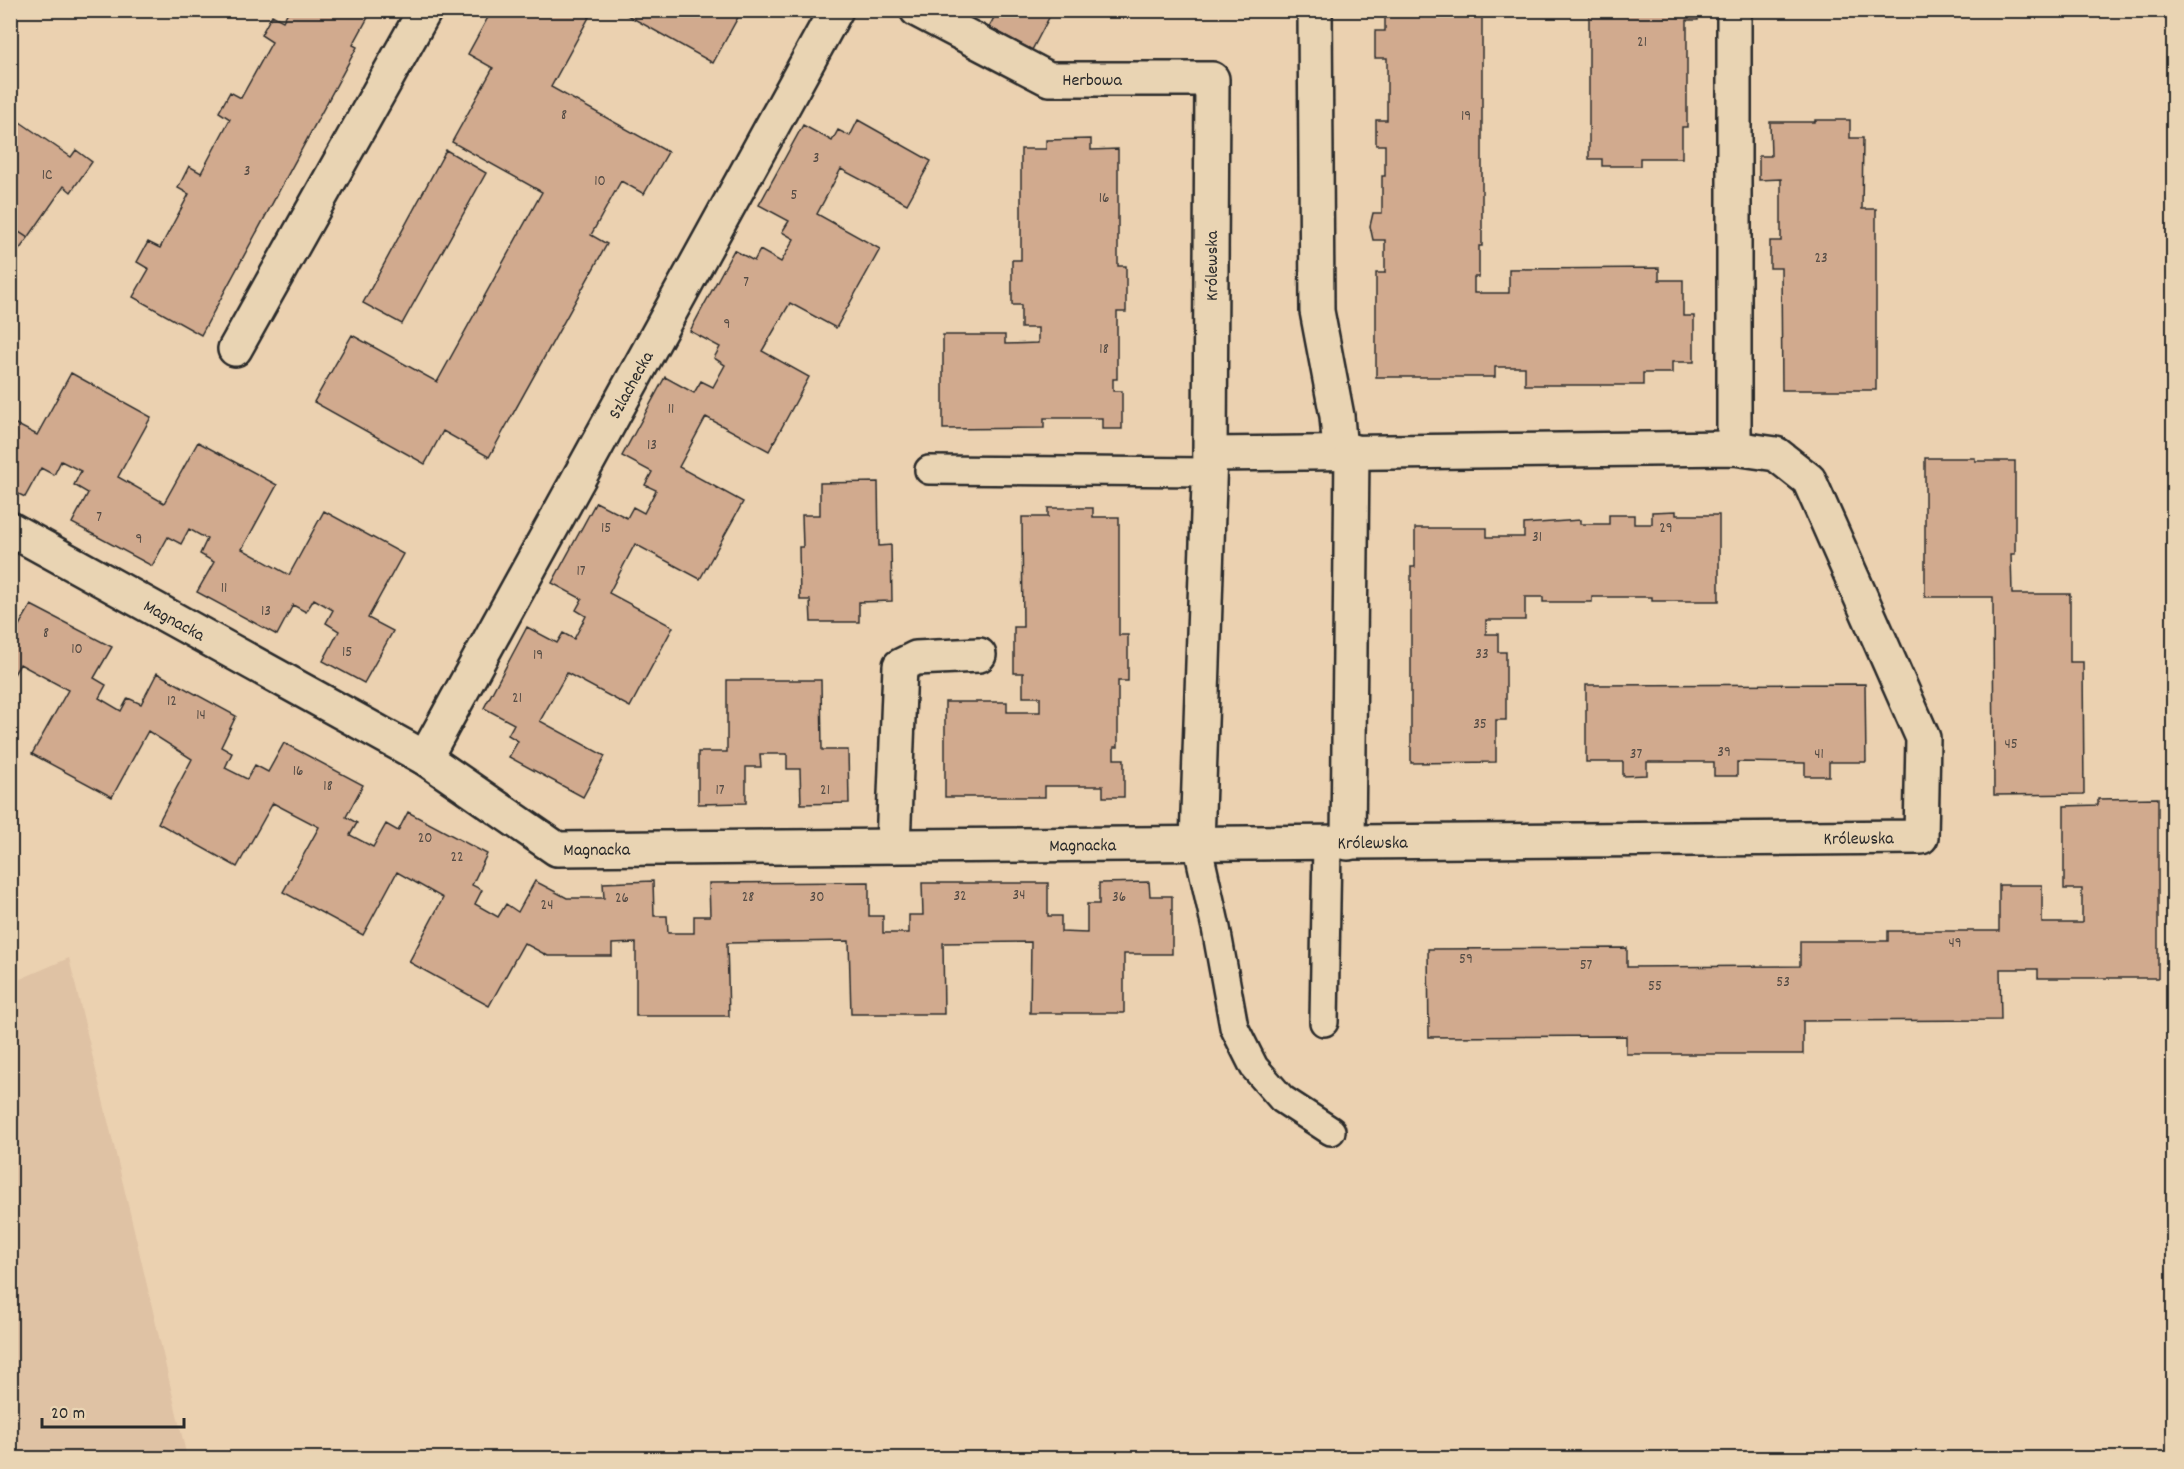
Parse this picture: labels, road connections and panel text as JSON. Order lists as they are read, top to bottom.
{
  "streets": {
    "street": [
      "Herbowa",
      "Królewska",
      "Szlachecka",
      "Magnacka"
    ]
  },
  "crossings": [
    ["Herbowa", "Królewska"],
    ["Królewska", "Magnacka"],
    ["Szlachecka", "Magnacka"]
  ],
  "house_numbers": [
    "21",
    "8",
    "19",
    "3",
    "3",
    "1C",
    "10",
    "5",
    "16",
    "23",
    "7",
    "9",
    "18",
    "11",
    "13",
    "7",
    "15",
    "29",
    "31",
    "9",
    "17",
    "11",
    "13",
    "8",
    "10",
    "15",
    "33",
    "19",
    "21",
    "12",
    "14",
    "35",
    "45",
    "39",
    "37",
    "41",
    "16",
    "18",
    "17",
    "21",
    "20",
    "22",
    "34",
    "32",
    "28",
    "30",
    "36",
    "26",
    "24",
    "49",
    "59",
    "57",
    "53",
    "55"
  ],
  "scale_bar": "20 m"
}
